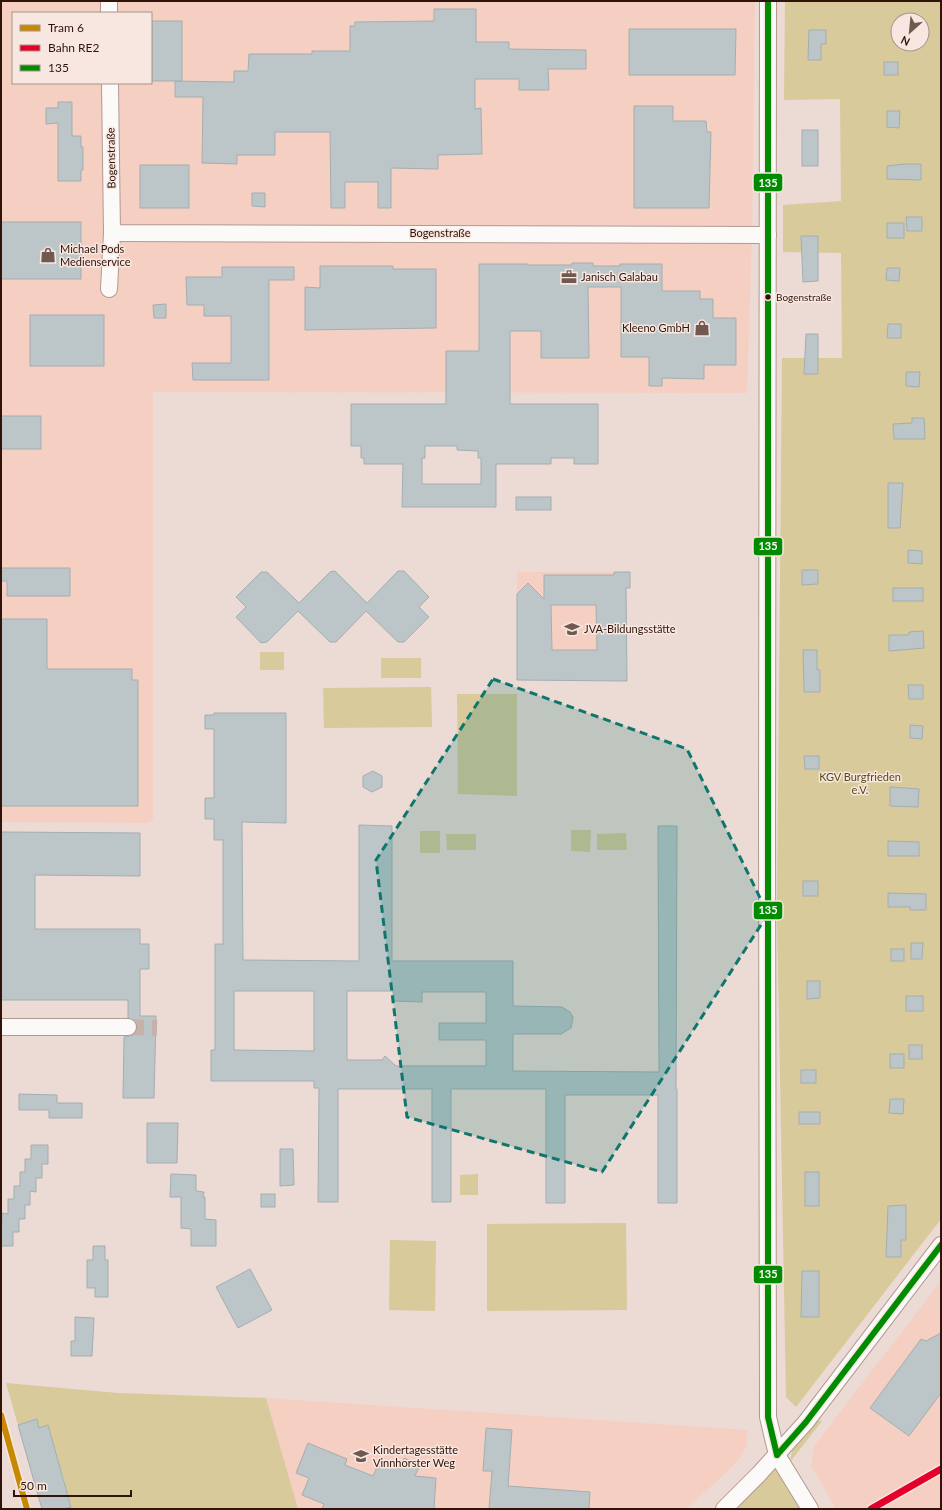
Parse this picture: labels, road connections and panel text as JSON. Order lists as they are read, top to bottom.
{
  "streets": {
    "street": ["Bogenstraße"]
  },
  "parks": ["KGV Burgfrieden e.V."],
  "places": {
    "shop": ["Michael Pods Medienservice", "Kleeno GmbH"],
    "office": ["Janisch Galabau"],
    "other": ["Bogenstraße"],
    "school or university": ["JVA-Bildungsstätte", "Kindertagesstätte Vinnhorster Weg"]
  },
  "lines": ["transit line 135", "tram line 6", "rail line RE2"],
  "legend": ["Tram 6", "Bahn RE2", "135"],
  "scale_bar": "50 m",
  "north": "bottom left"
}
